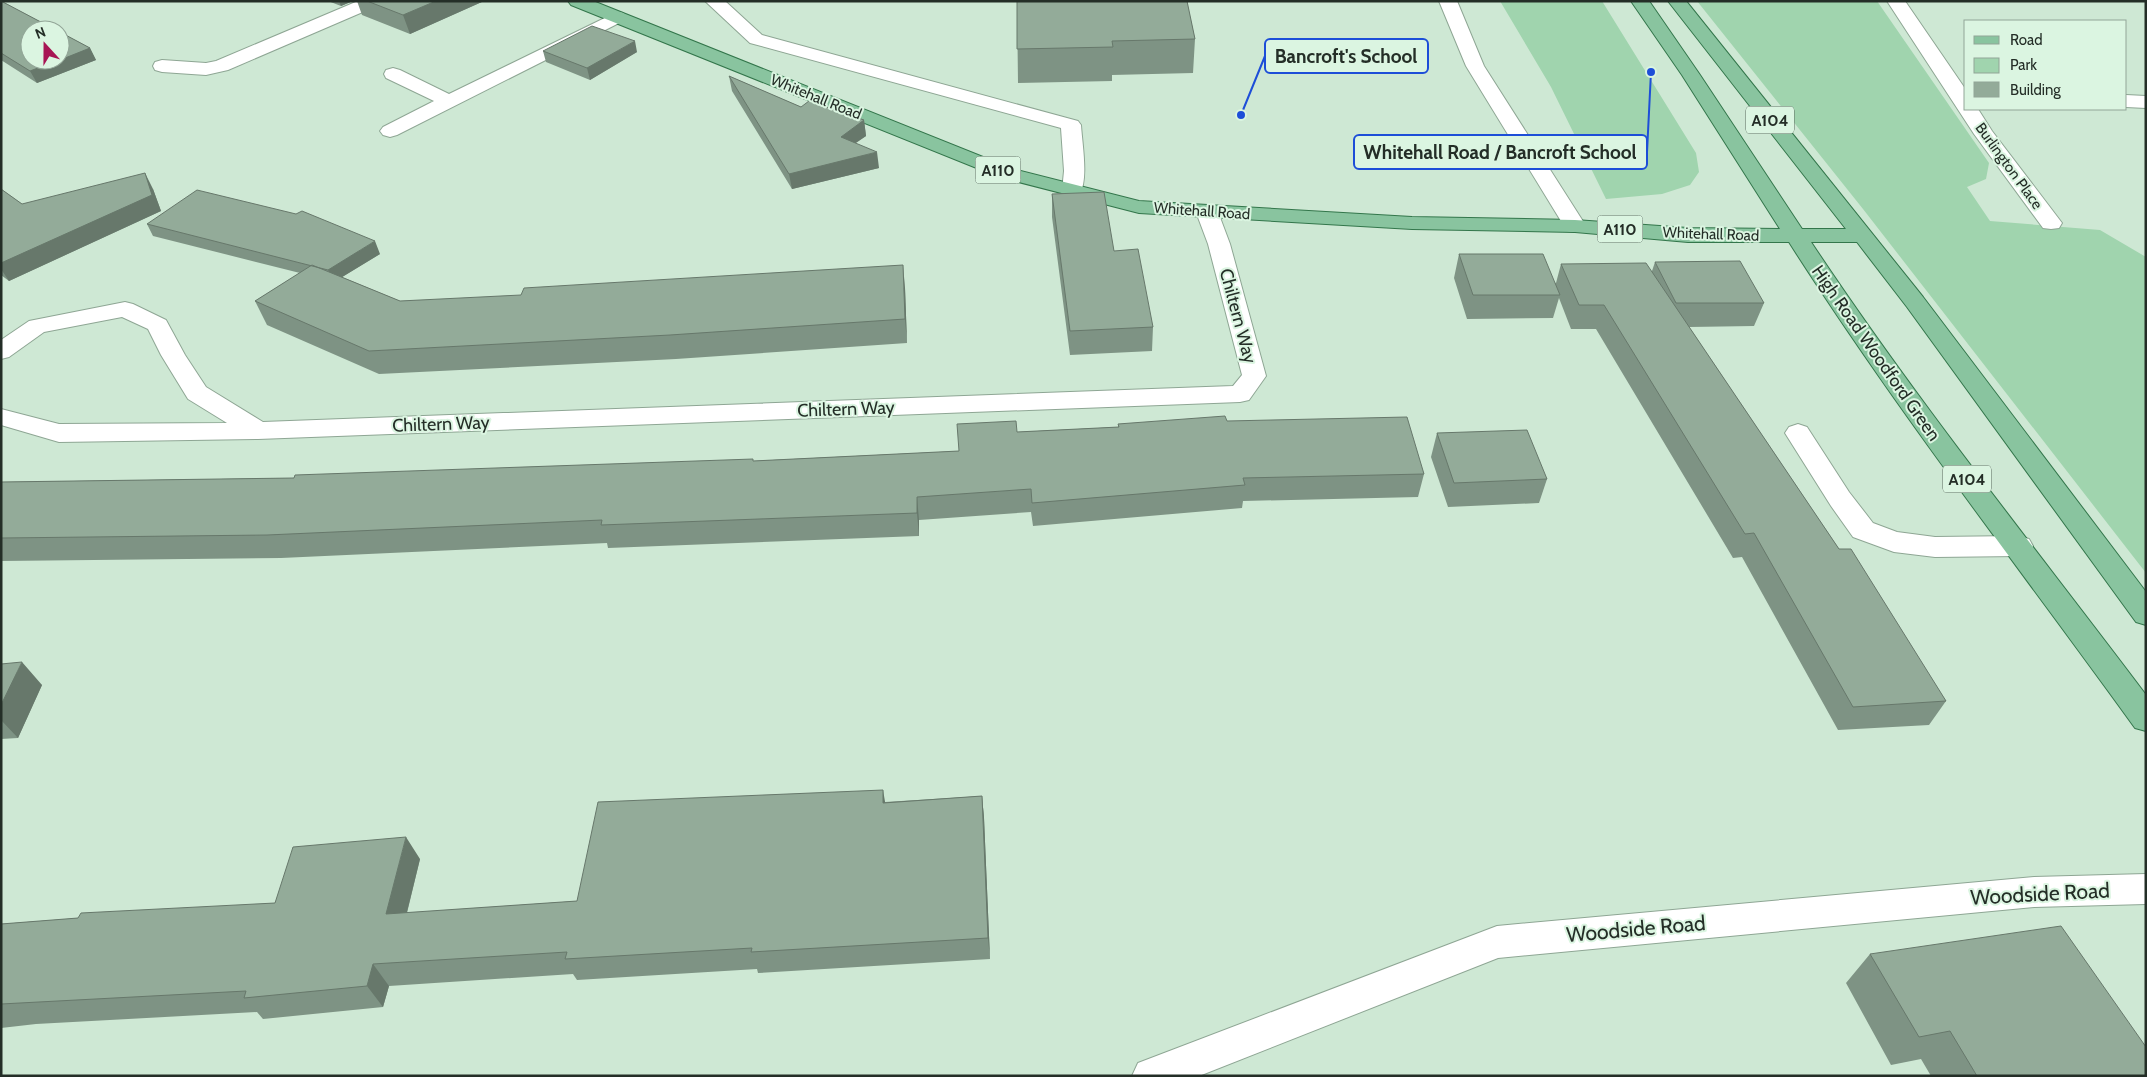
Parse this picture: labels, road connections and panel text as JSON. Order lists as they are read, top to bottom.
{
  "streets": {
    "main road": [
      "Whitehall Road",
      "A104",
      "A110",
      "High Road Woodford Green"
    ],
    "street": ["Burlington Place", "Chiltern Way", "Woodside Road"]
  },
  "crossings": [
    ["Whitehall Road", "A104"],
    ["Whitehall Road", "Chiltern Way"],
    ["Whitehall Road", "High Road Woodford Green"]
  ],
  "places": ["Whitehall Road / Bancroft School", "Bancroft's School"],
  "legend": ["Road", "Park", "Building"],
  "north": "top"
}
